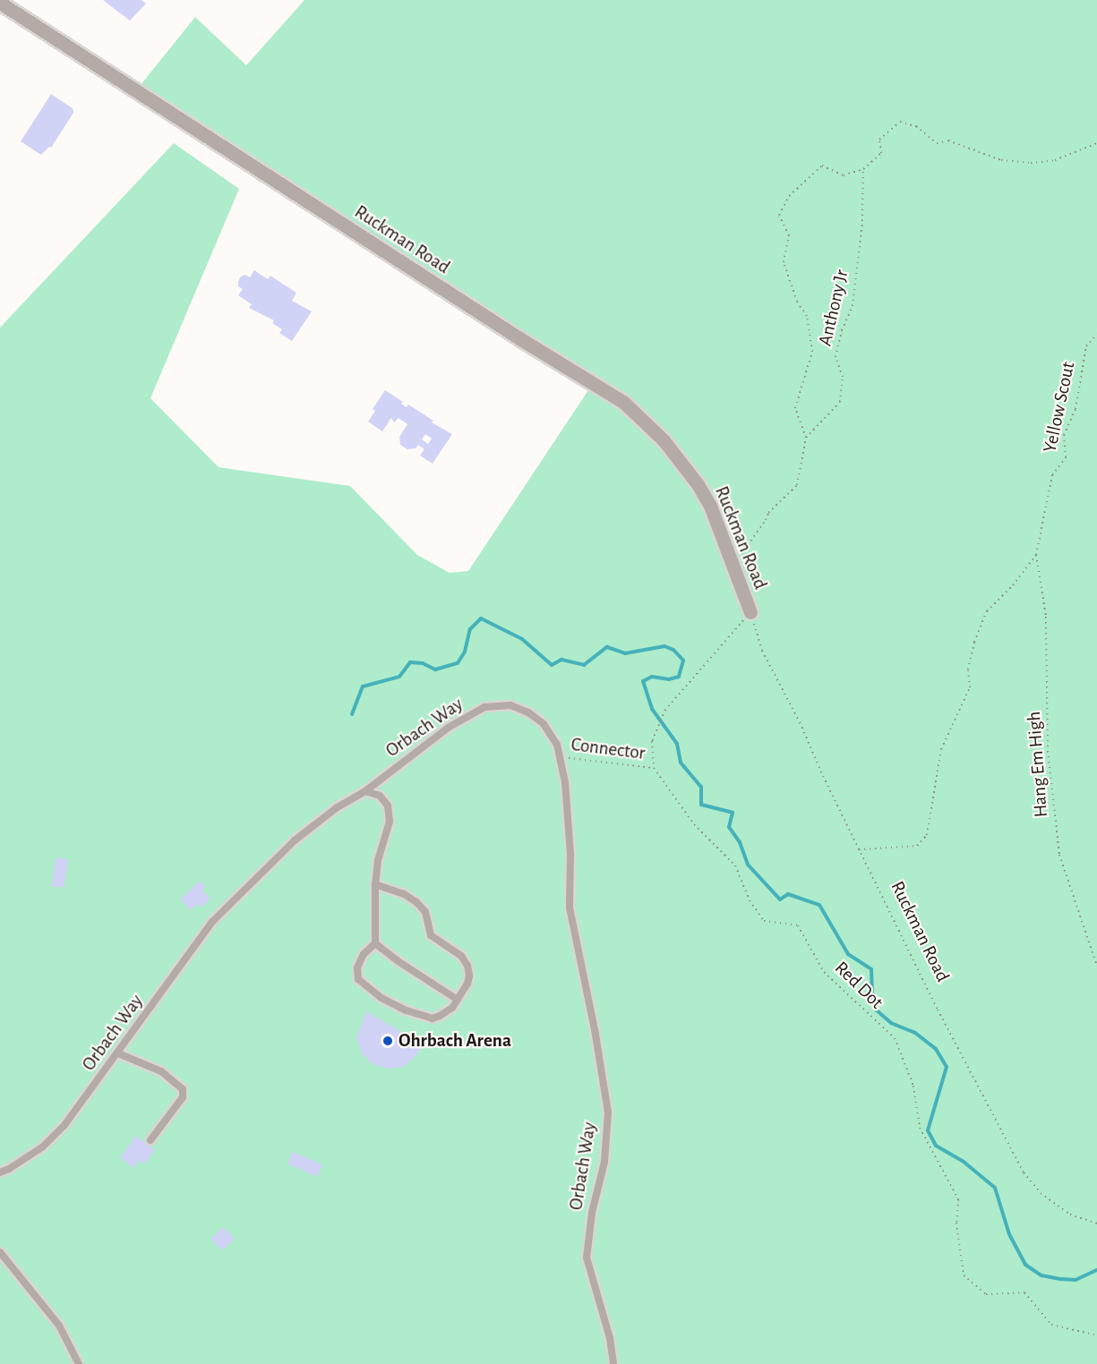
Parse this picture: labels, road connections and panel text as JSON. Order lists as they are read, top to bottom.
{
  "streets": {
    "street": ["Ruckman Road"],
    "lane": ["Orbach Way"],
    "path": [
      "Anthony Jr",
      "Yellow Scout",
      "Connector",
      "Hang Em High",
      "Red Dot"
    ]
  },
  "crossings": [
    ["Ruckman Road", "Yellow Scout"],
    ["Yellow Scout", "Hang Em High"],
    ["Orbach Way", "Connector"],
    ["Connector", "Red Dot"]
  ],
  "places": ["Ohrbach Arena"]
}
